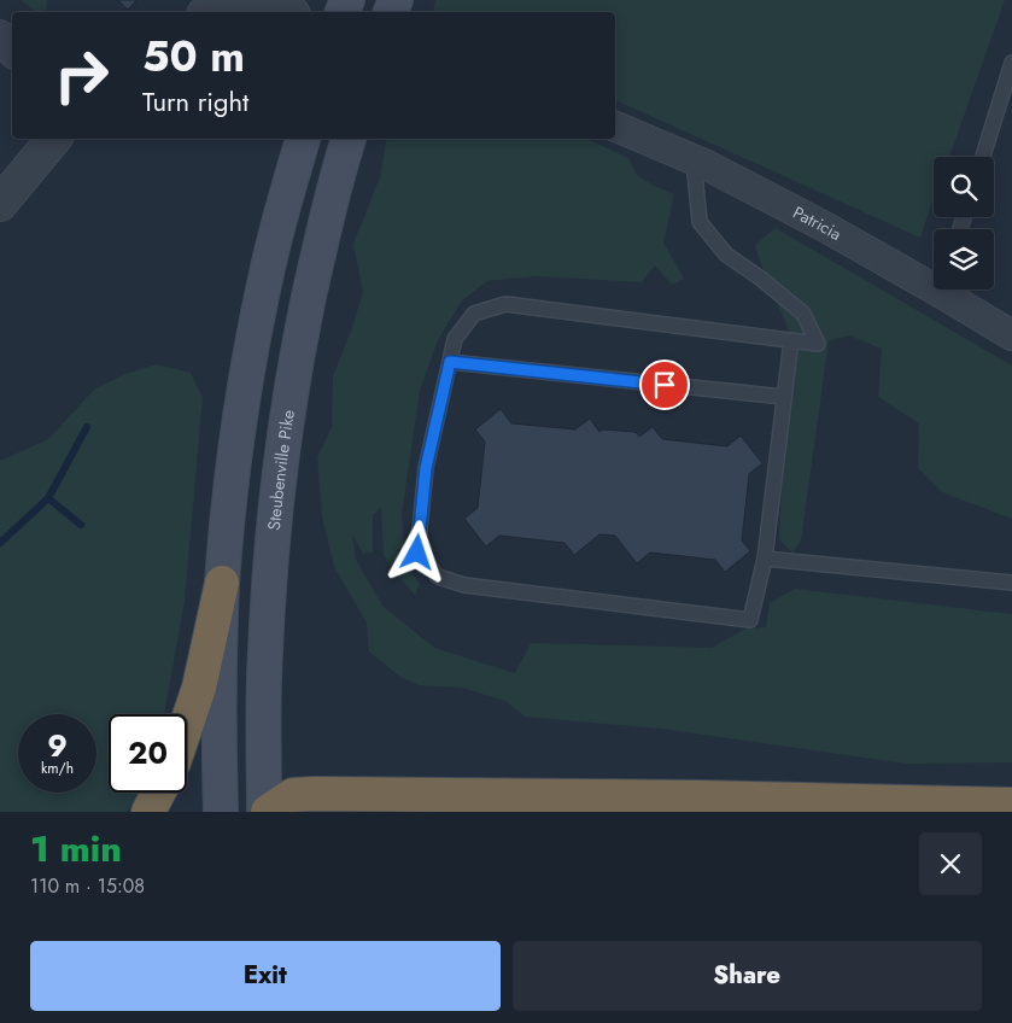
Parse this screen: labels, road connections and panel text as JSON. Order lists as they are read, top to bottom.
{
  "streets": {
    "main road": ["Steubenville Pike"],
    "street": ["Patricia"]
  },
  "page": {
    "turn": ["50 m", "Turn right"],
    "speed": "9 km/h",
    "limit": "20",
    "heading": ["1 min", "110 m · 15:08"],
    "buttons": ["Exit", "Share"]
  }
}
